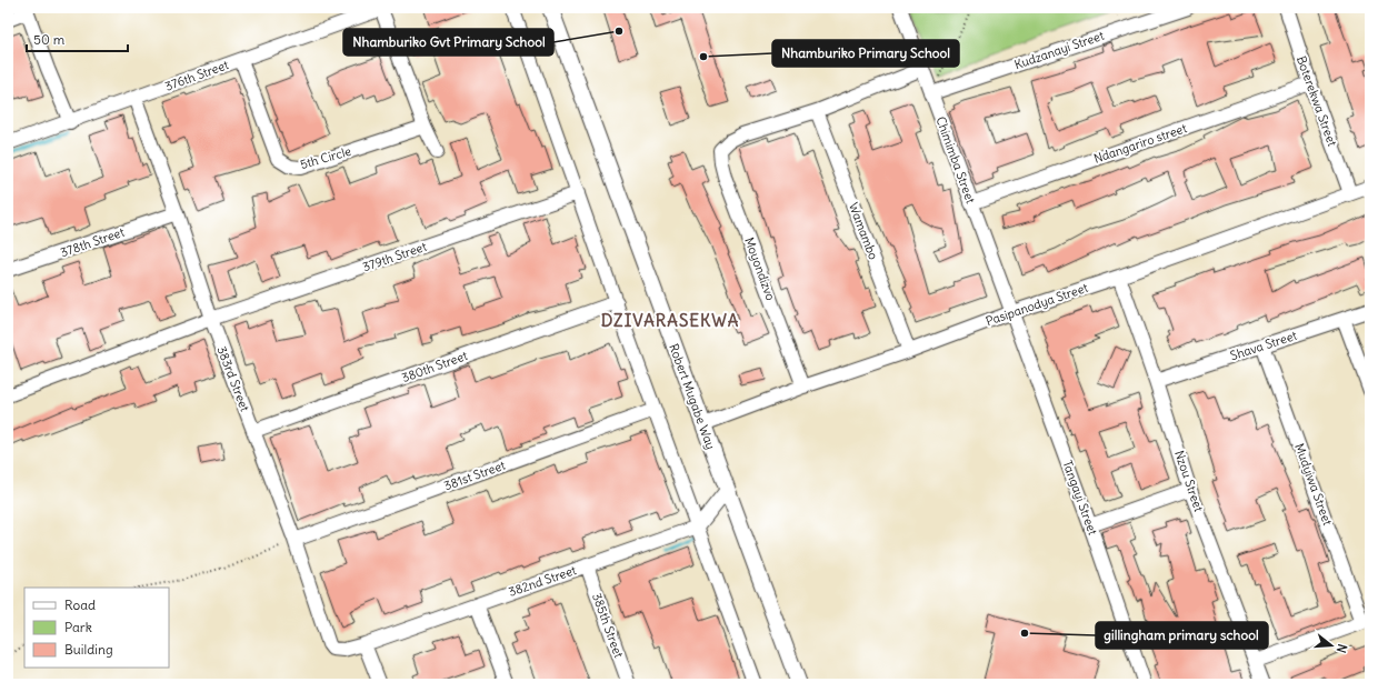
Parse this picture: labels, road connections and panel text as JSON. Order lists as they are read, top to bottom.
{
  "streets": {
    "street": [
      "Kudzanayi Street",
      "376th Street",
      "Boterekwa Street",
      "Ndangariro street",
      "5th Circle",
      "Chimimba Street",
      "Wamambo",
      "378th Street",
      "379th Street",
      "Moyondizvo",
      "Pasipanodya Street",
      "Shava Street",
      "380th Street",
      "383rd Street",
      "Robert Mugabe Way",
      "381st Street",
      "Nzou Street",
      "Mudyiwa Street",
      "Tangayi Street",
      "382nd Street",
      "385th Street"
    ]
  },
  "crossings": [
    ["Kudzanayi Street", "Chimimba Street"],
    ["376th Street", "5th Circle"],
    ["376th Street", "383rd Street"],
    ["Boterekwa Street", "Ndangariro street"],
    ["Boterekwa Street", "Pasipanodya Street"],
    ["Ndangariro street", "Chimimba Street"],
    ["Chimimba Street", "Pasipanodya Street"],
    ["Chimimba Street", "Tangayi Street"],
    ["Wamambo", "Moyondizvo"],
    ["Wamambo", "Pasipanodya Street"],
    ["378th Street", "383rd Street"],
    ["379th Street", "383rd Street"],
    ["Moyondizvo", "Pasipanodya Street"],
    ["Pasipanodya Street", "Robert Mugabe Way"],
    ["Pasipanodya Street", "Nzou Street"],
    ["Pasipanodya Street", "Tangayi Street"],
    ["Shava Street", "Nzou Street"],
    ["Shava Street", "Mudyiwa Street"],
    ["380th Street", "383rd Street"],
    ["383rd Street", "381st Street"],
    ["383rd Street", "382nd Street"],
    ["382nd Street", "385th Street"]
  ],
  "districts": ["DZIVARASEKWA"],
  "places": ["Nhamburiko Gvt Primary School", "Nhamburiko Primary School", "gillingham primary school"],
  "legend": ["Road", "Park", "Building"],
  "scale_bar": "50 m",
  "north": "right"
}
